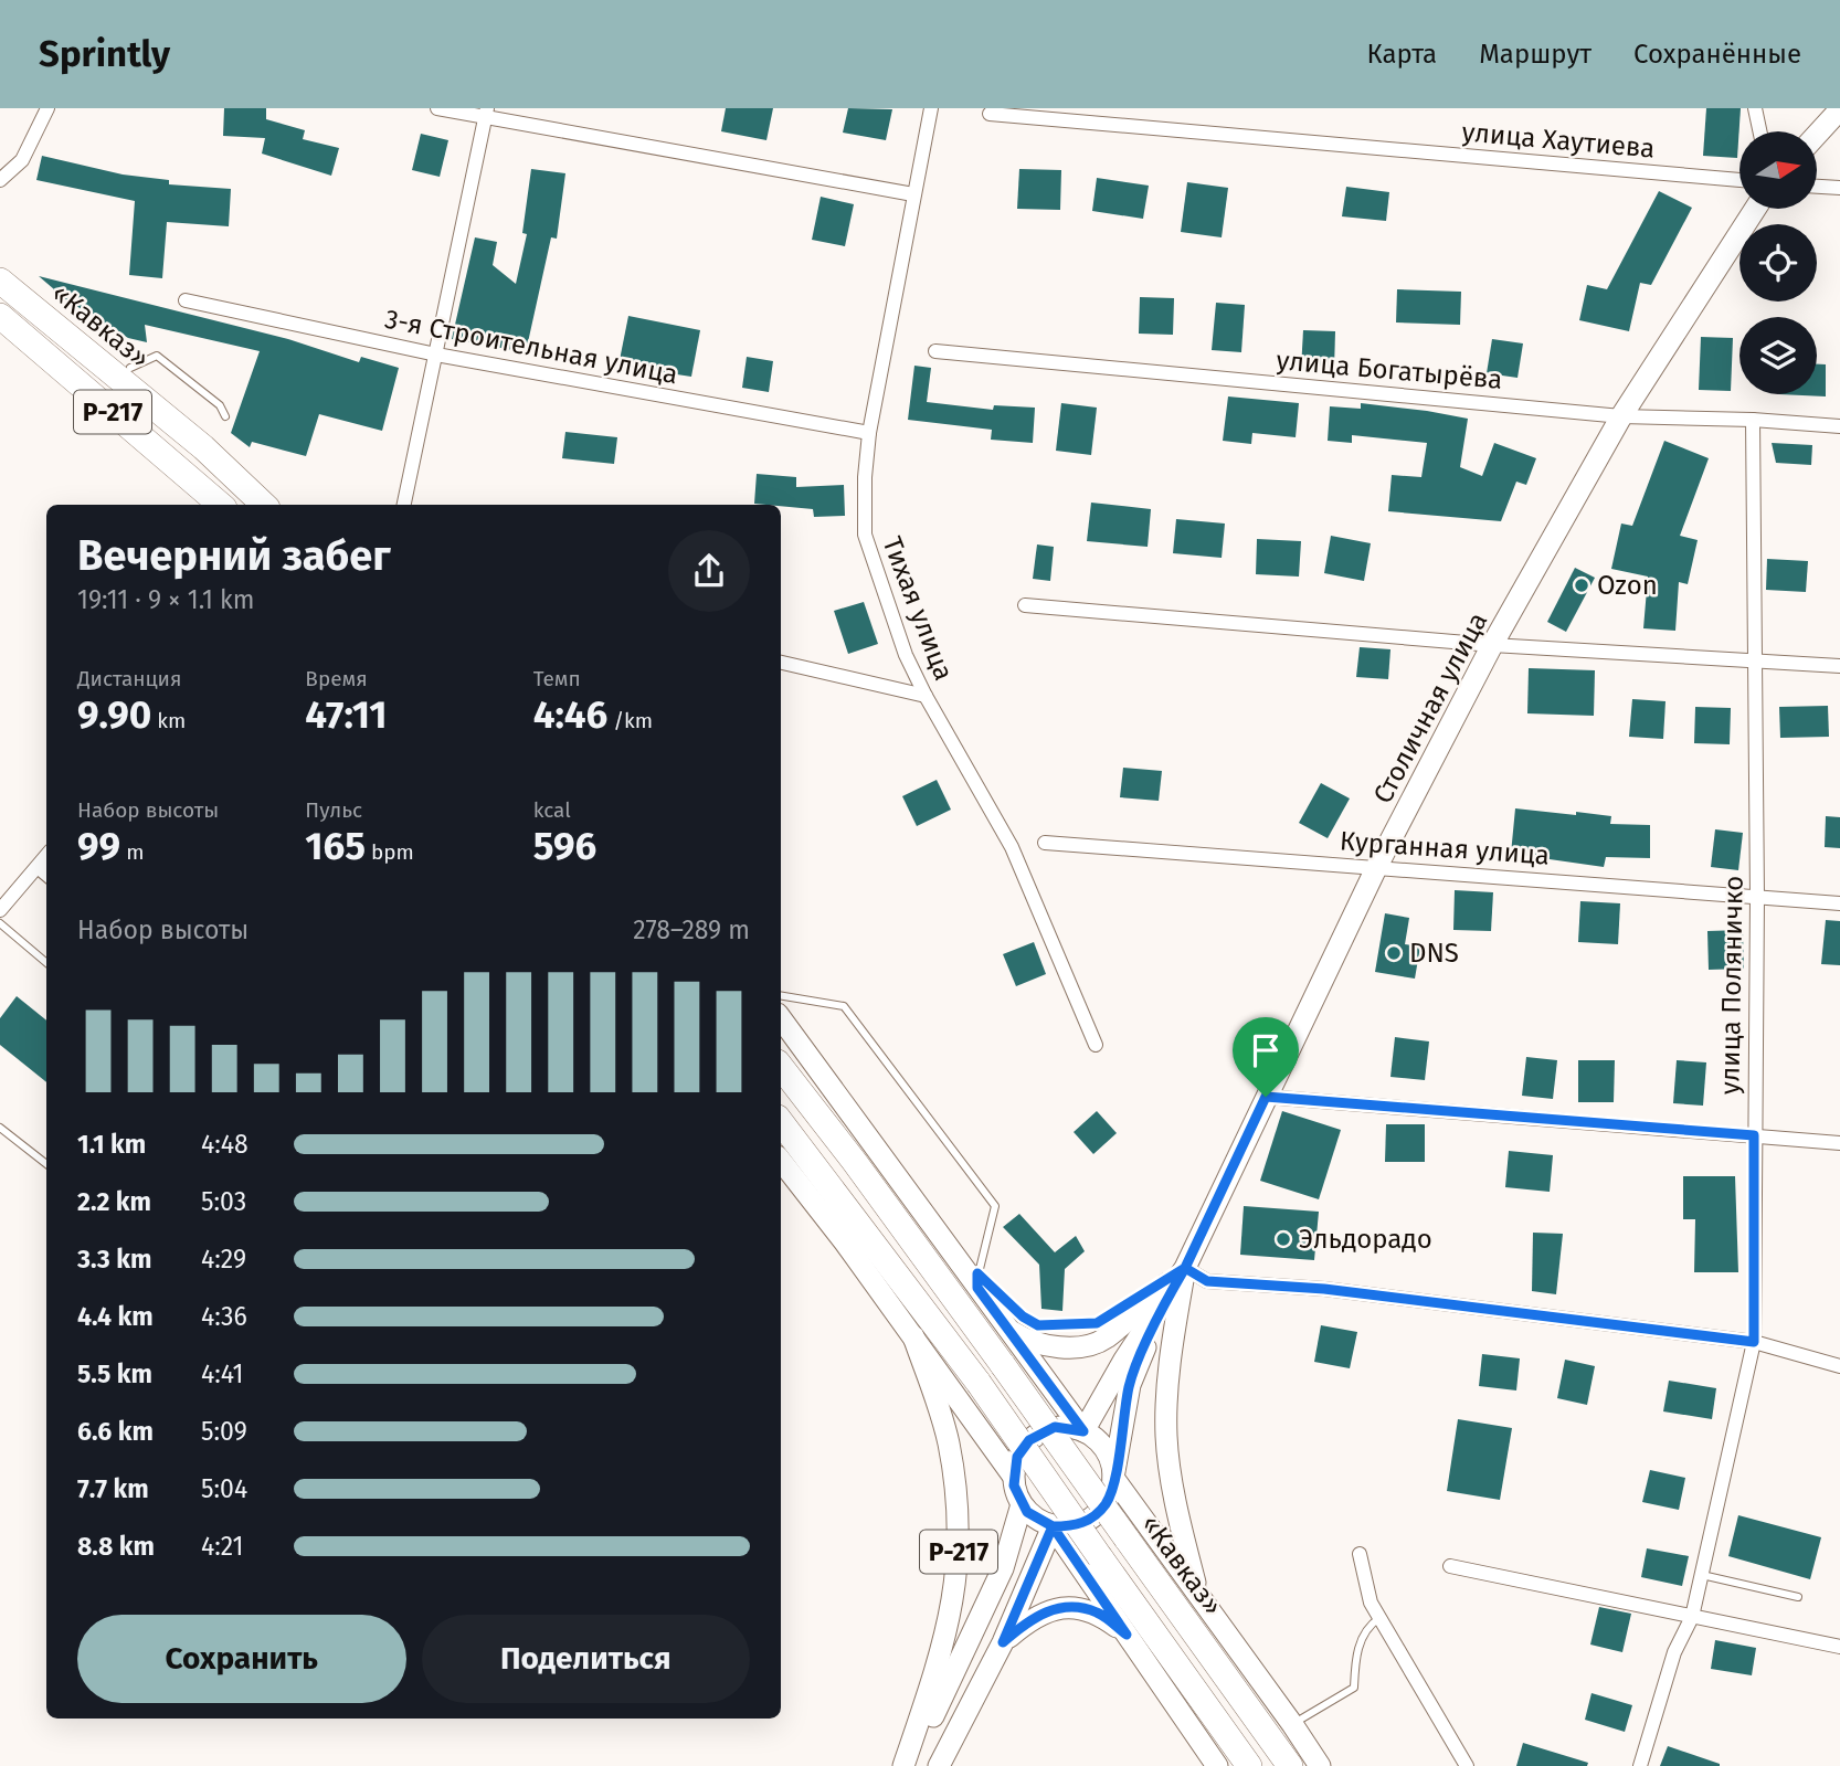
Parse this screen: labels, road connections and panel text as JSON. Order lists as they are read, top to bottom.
{
  "streets": {
    "highway": ["«Кавказ»", "Р-217"],
    "main road": ["Столичная улица"],
    "street": [
      "улица Хаутиева",
      "3-я Строительная улица",
      "улица Богатырёва",
      "Тихая улица",
      "Курганная улица",
      "улица Поляничко"
    ]
  },
  "crossings": [
    ["«Кавказ»", "Р-217"],
    ["3-я Строительная улица", "Тихая улица"],
    ["улица Богатырёва", "Столичная улица"],
    ["улица Богатырёва", "улица Поляничко"],
    ["Столичная улица", "Курганная улица"],
    ["Курганная улица", "улица Поляничко"]
  ],
  "places": ["Ozon", "DNS", "Эльдорадо"],
  "north": "right",
  "page": {
    "header": "Sprintly",
    "nav": ["Карта", "Маршрут", "Сохранённые"],
    "heading": ["Вечерний забег", "19:11 · 9 × 1.1 km"],
    "stats": [
      ["Дистанция", "9.90 km"],
      ["Время", "47:11"],
      ["Темп", "4:46 /km"],
      ["Набор высоты", "99 m"],
      ["Пульс", "165 bpm"],
      ["kcal", "596"]
    ],
    "chart": ["Набор высоты", "278–289 m"],
    "list": [
      {
        "name": "1.1 km",
        "note": "4:48"
      },
      {
        "name": "2.2 km",
        "note": "5:03"
      },
      {
        "name": "3.3 km",
        "note": "4:29"
      },
      {
        "name": "4.4 km",
        "note": "4:36"
      },
      {
        "name": "5.5 km",
        "note": "4:41"
      },
      {
        "name": "6.6 km",
        "note": "5:09"
      },
      {
        "name": "7.7 km",
        "note": "5:04"
      },
      {
        "name": "8.8 km",
        "note": "4:21"
      }
    ],
    "buttons": ["Сохранить", "Поделиться"]
  }
}
